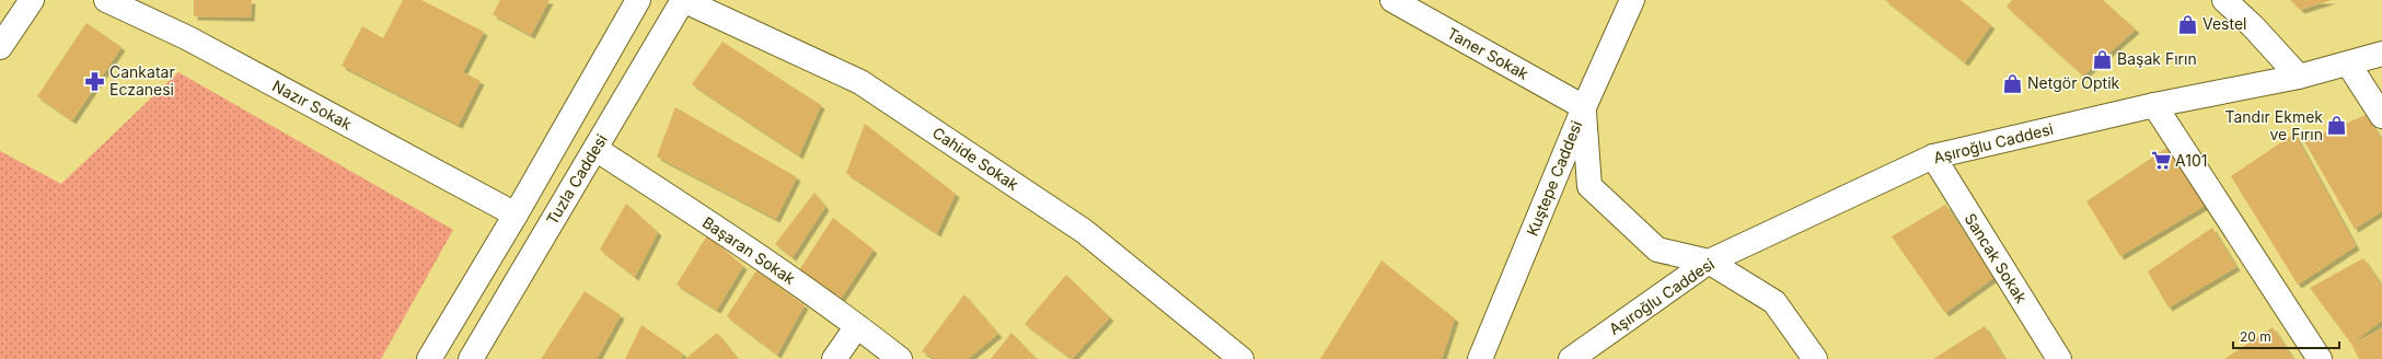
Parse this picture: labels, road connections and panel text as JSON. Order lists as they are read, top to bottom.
{
  "streets": {
    "street": [
      "Taner Sokak",
      "Nazır Sokak",
      "Aşıroğlu Caddesi",
      "Cahide Sokak",
      "Kuştepe Caddesi",
      "Tuzla Caddesi",
      "Başaran Sokak",
      "Sancak Sokak"
    ]
  },
  "crossings": [
    ["Taner Sokak", "Kuştepe Caddesi"],
    ["Aşıroğlu Caddesi", "Sancak Sokak"],
    ["Cahide Sokak", "Tuzla Caddesi"],
    ["Tuzla Caddesi", "Başaran Sokak"]
  ],
  "places": {
    "shop": [
      "Vestel",
      "Başak Fırın",
      "Netgör Optik",
      "Tandır Ekmek ve Fırın"
    ],
    "pharmacy": ["Cankatar Eczanesi"],
    "supermarket": ["A101"]
  },
  "scale_bar": "20 m"
}
